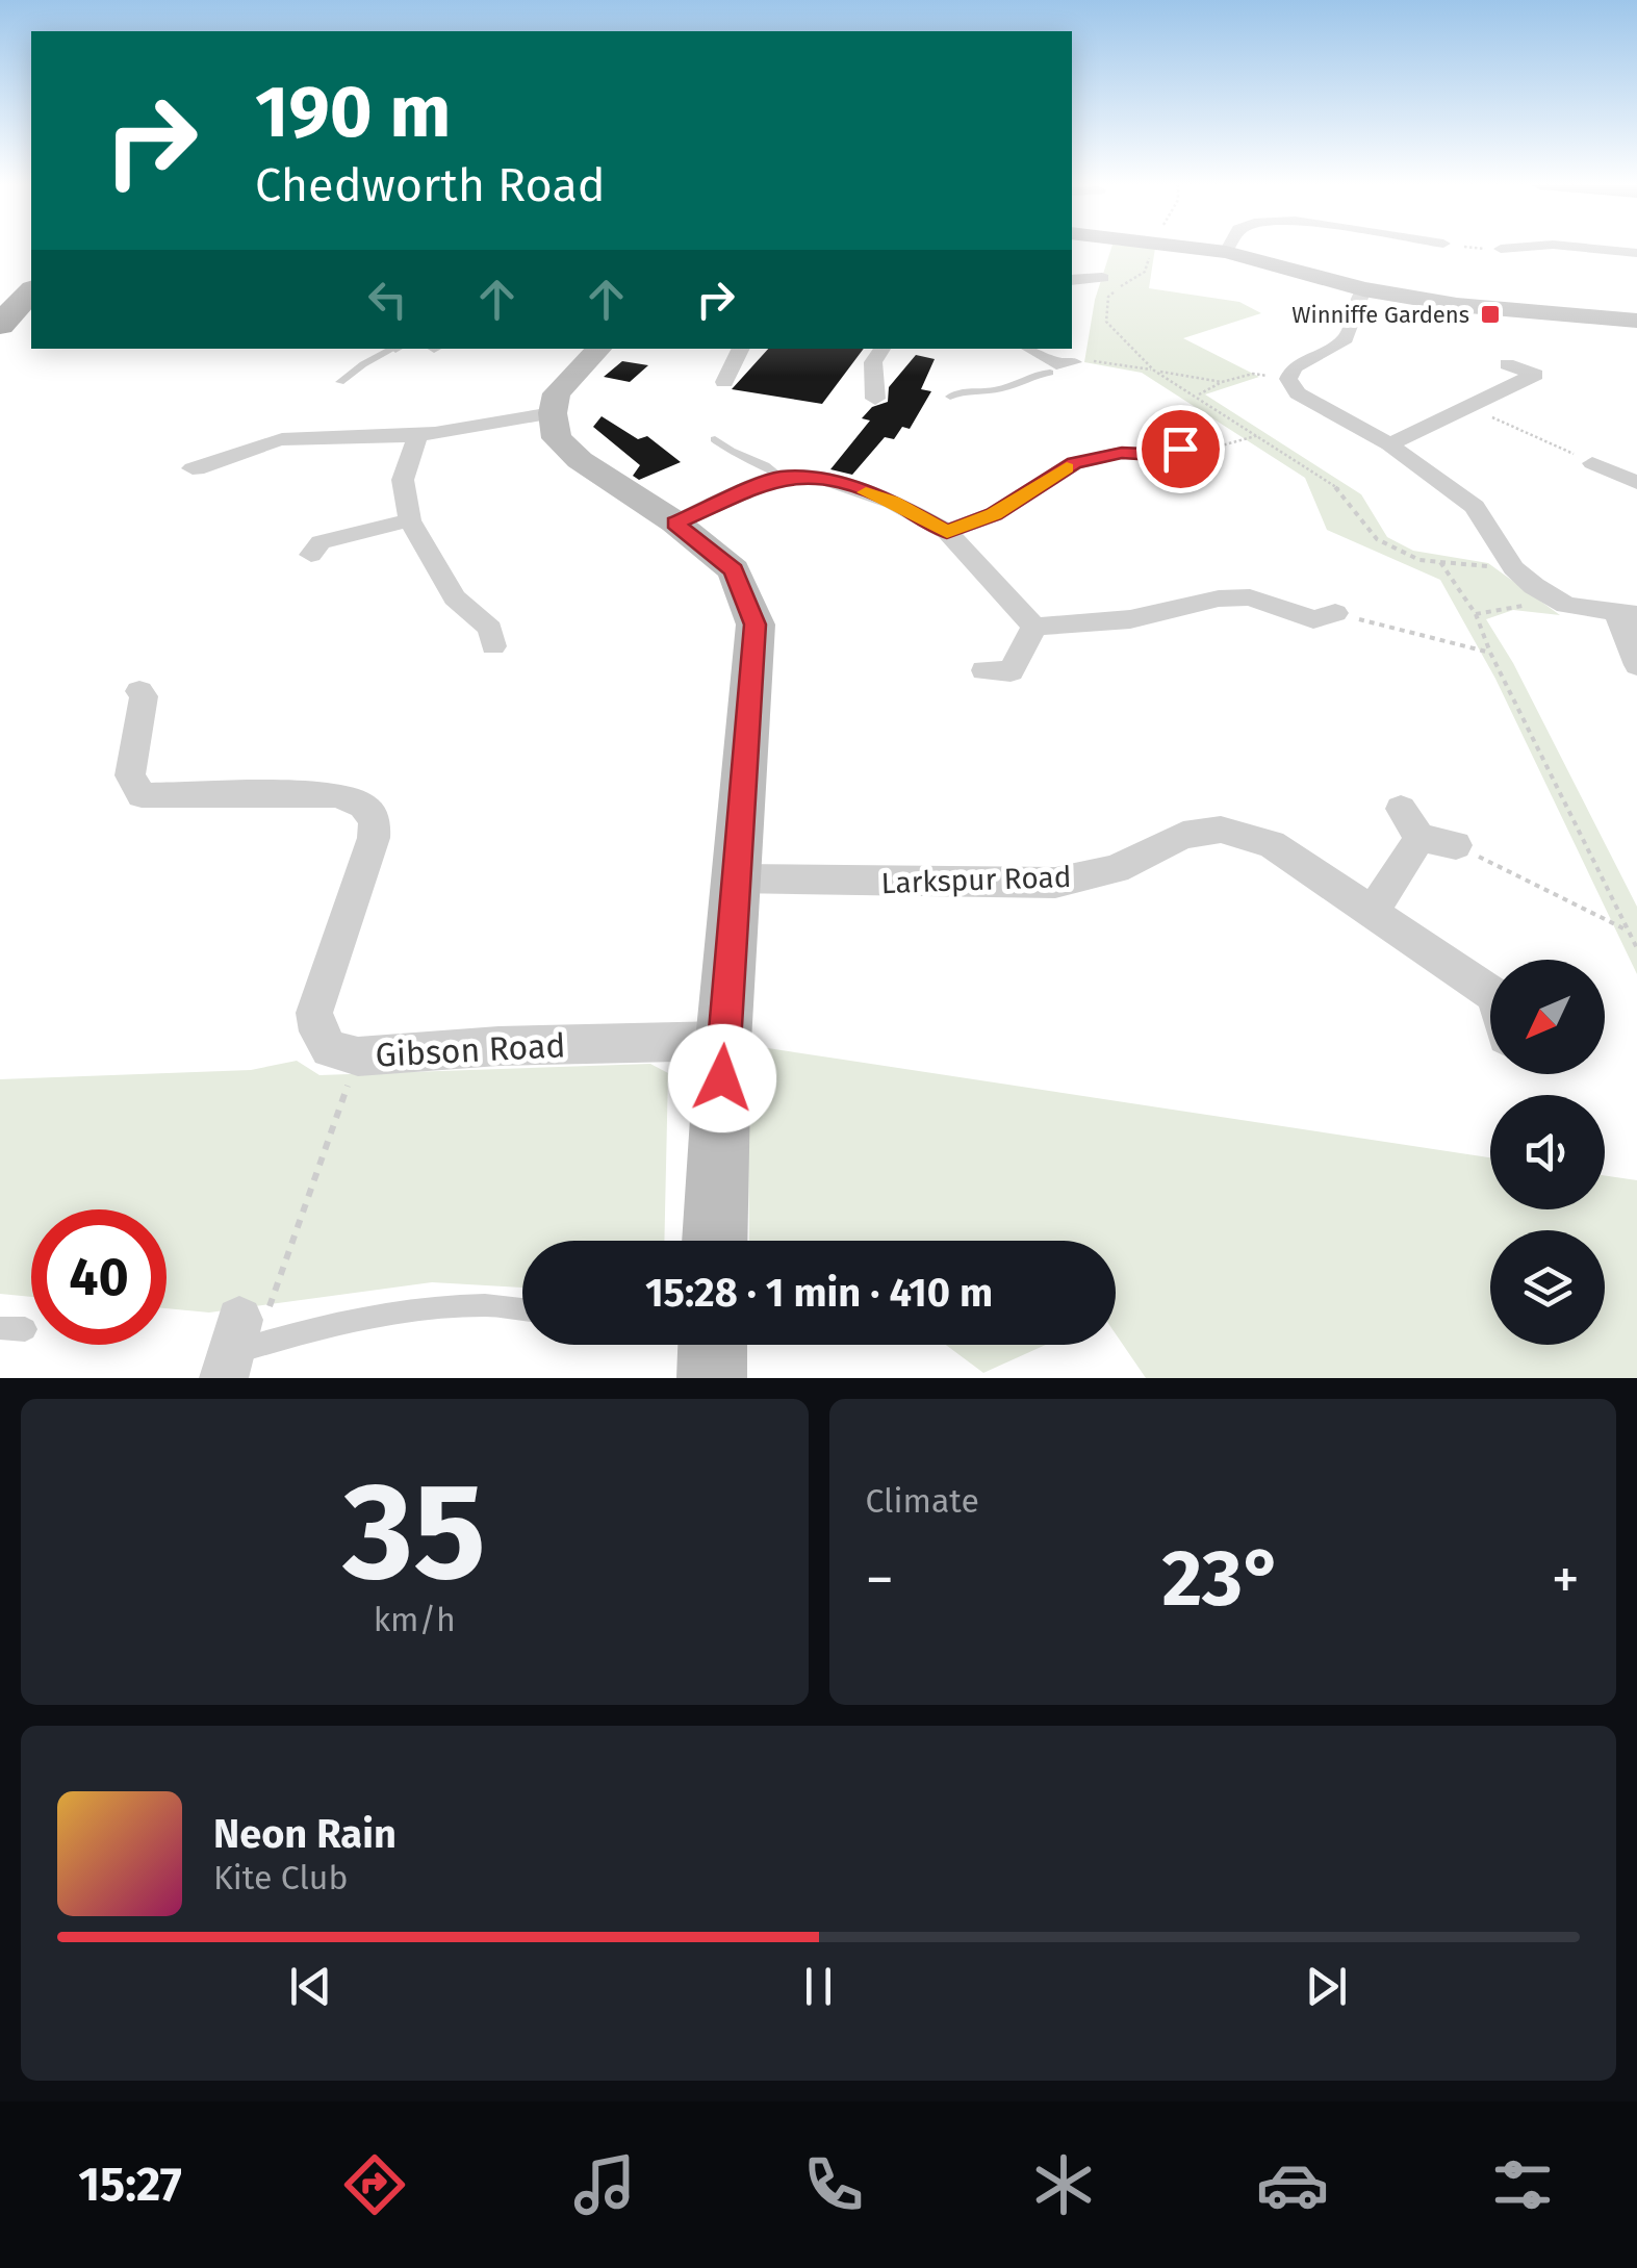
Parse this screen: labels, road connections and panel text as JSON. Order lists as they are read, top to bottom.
{
  "streets": {
    "street": ["Larkspur Road", "Gibson Road"]
  },
  "places": {
    "transit": ["Winniffe Gardens"]
  },
  "north": "bottom left",
  "page": {
    "turn": ["190 m", "Chedworth Road"],
    "limit": "40",
    "trip": "15:28 · 1 min · 410 m",
    "tile": [
      ["35", "km/h"],
      "Climate"
    ],
    "heat": ["−", "23°", "+"],
    "song": ["Neon Rain", "Kite Club"],
    "tabs": "15:27"
  }
}
